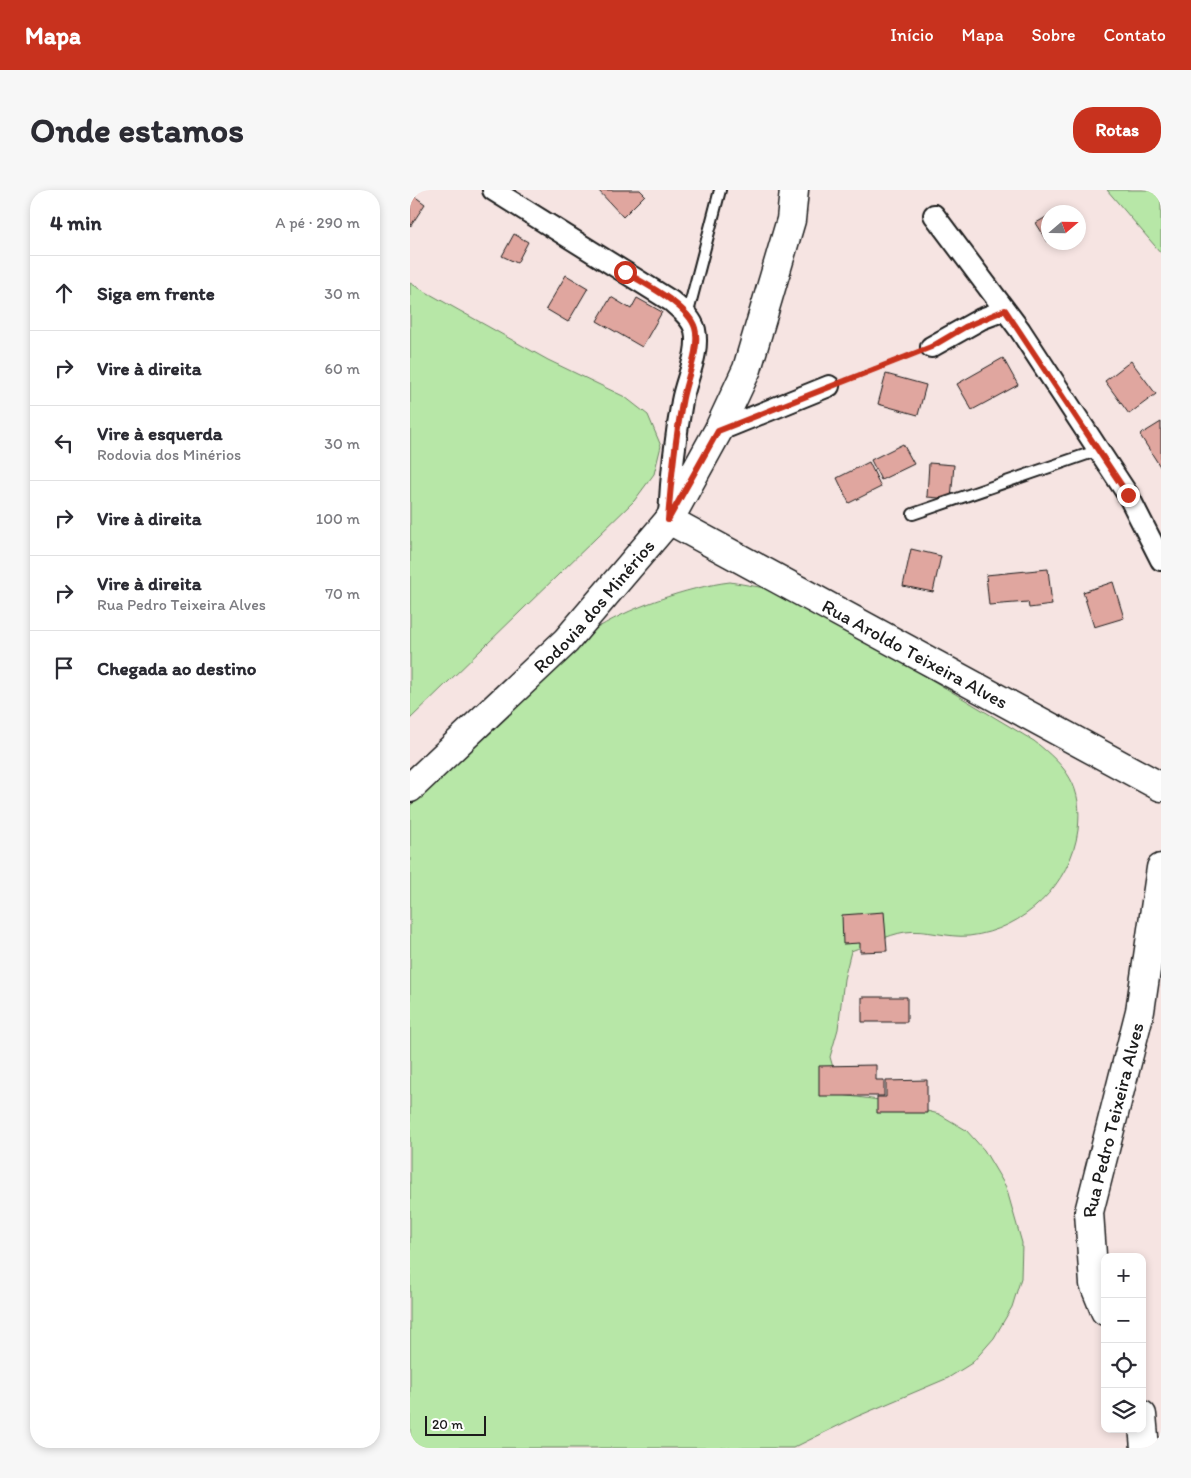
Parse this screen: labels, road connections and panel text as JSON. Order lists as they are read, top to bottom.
{
  "streets": {
    "street": ["Rodovia dos Minérios", "Rua Aroldo Teixeira Alves", "Rua Pedro Teixeira Alves"]
  },
  "crossings": [
    ["Rodovia dos Minérios", "Rua Aroldo Teixeira Alves"]
  ],
  "scale_bar": "20 m",
  "north": "right",
  "page": {
    "header": "Mapa",
    "nav": [
      "Início",
      "Mapa",
      "Sobre",
      "Contato"
    ],
    "buttons": "Rotas",
    "title": "Onde estamos",
    "heading": ["4 min", "A pé · 290 m"],
    "list": [
      ["Siga em frente", "30 m"],
      ["Vire à direita", "60 m"],
      ["Vire à esquerda", "Rodovia dos Minérios", "30 m"],
      ["Vire à direita", "100 m"],
      ["Vire à direita", "Rua Pedro Teixeira Alves", "70 m"],
      "Chegada ao destino"
    ],
    "map_buttons": ["+", "−"],
    "scale": "20 m"
  }
}
